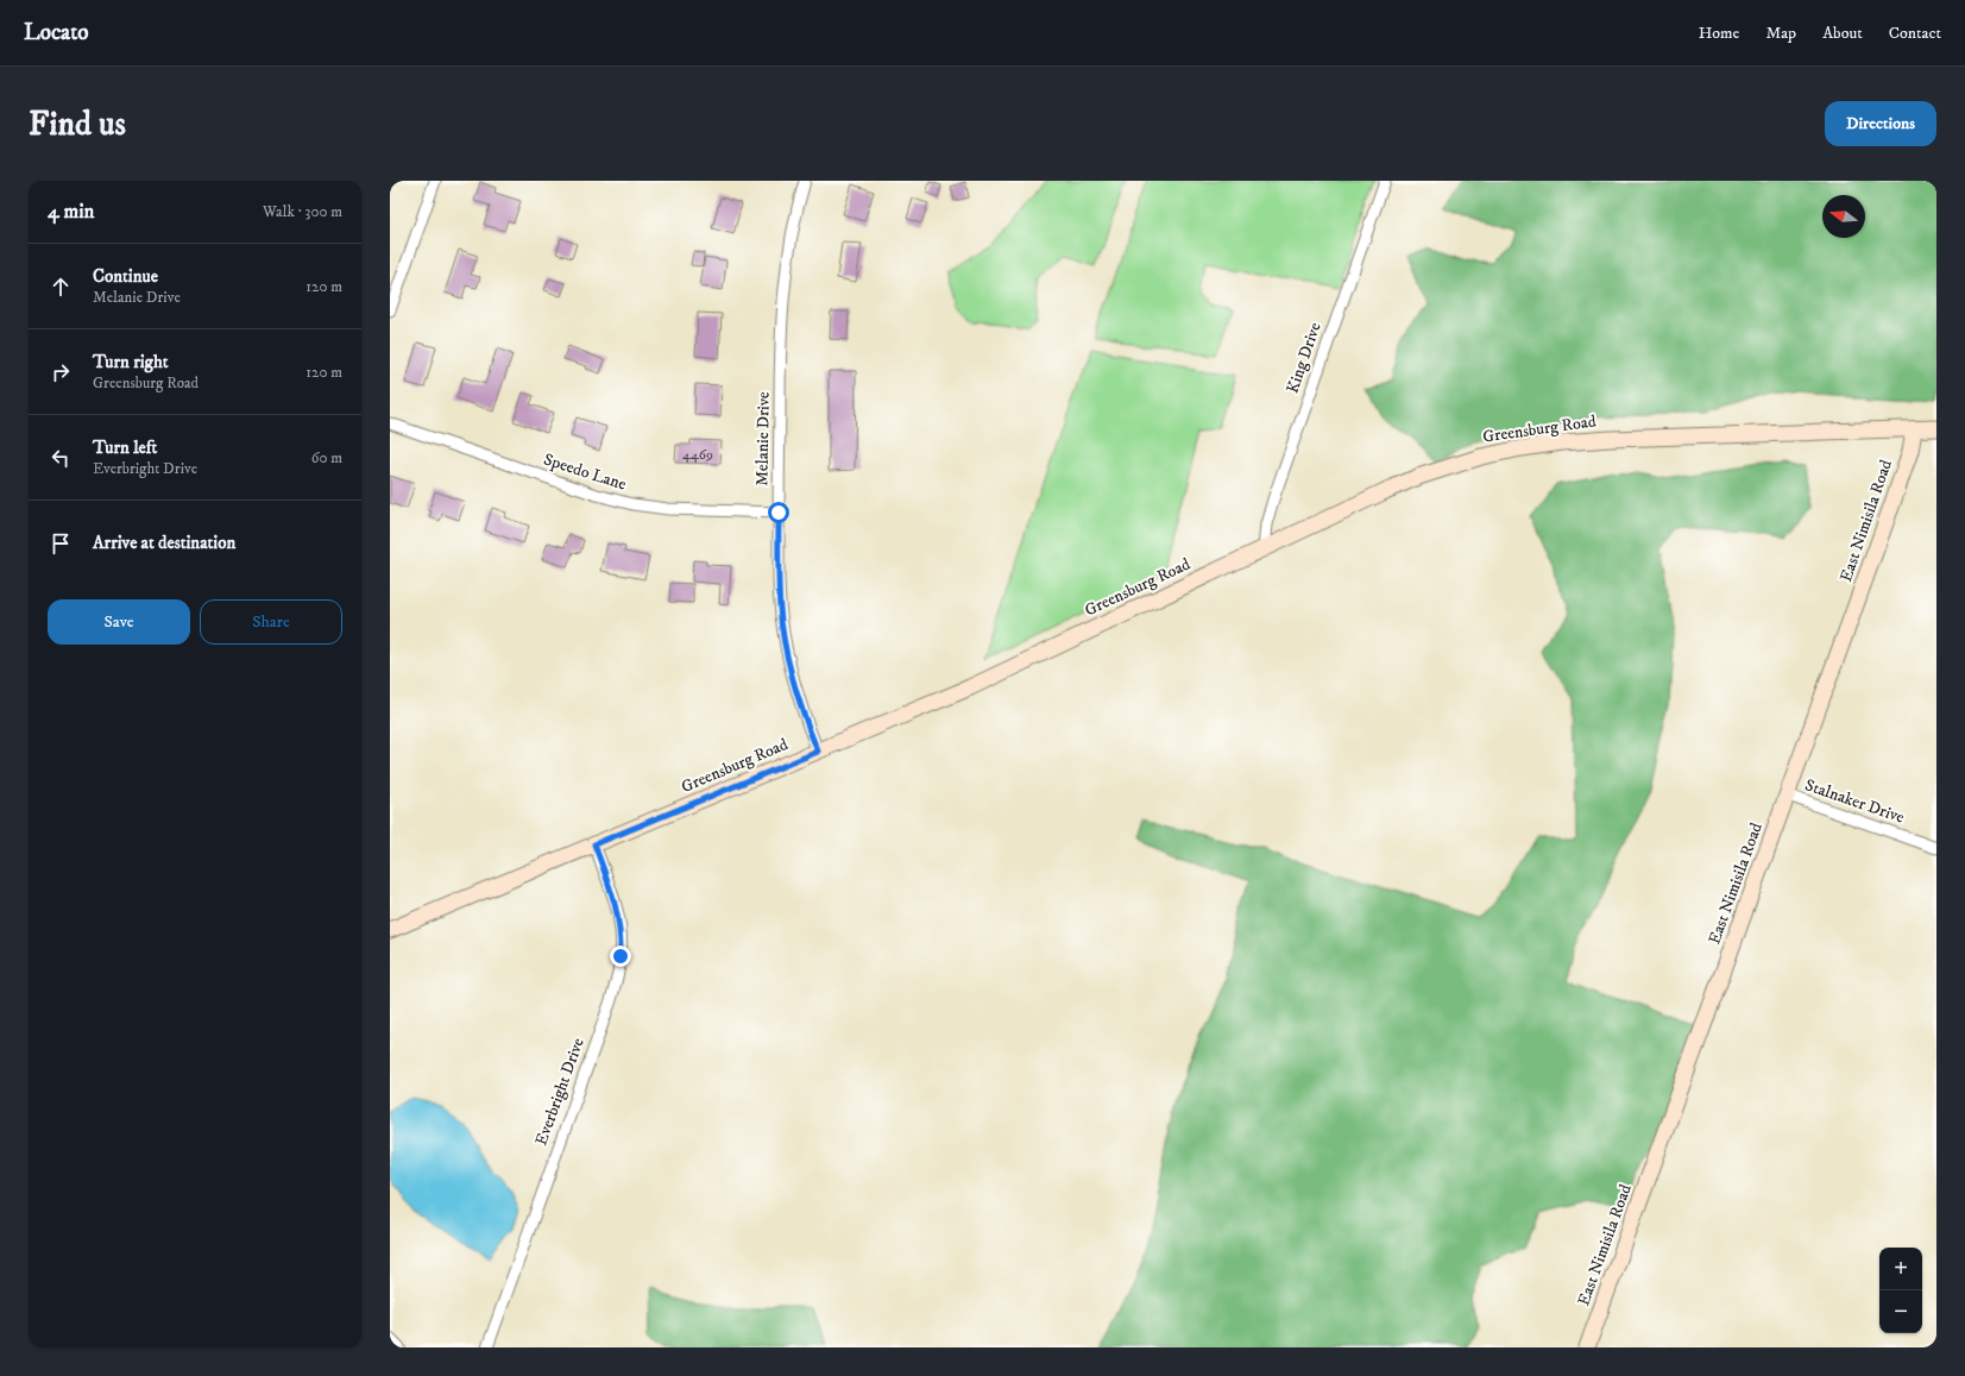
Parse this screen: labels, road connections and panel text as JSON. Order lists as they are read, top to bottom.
{
  "streets": {
    "main road": ["Greensburg Road", "East Nimisila Road"],
    "street": [
      "King Drive",
      "Melanie Drive",
      "Speedo Lane",
      "Stalnaker Drive",
      "Everbright Drive"
    ]
  },
  "crossings": [
    ["King Drive", "Greensburg Road"],
    ["Greensburg Road", "Melanie Drive"],
    ["Greensburg Road", "East Nimisila Road"],
    ["Greensburg Road", "Everbright Drive"],
    ["Melanie Drive", "Speedo Lane"],
    ["East Nimisila Road", "Stalnaker Drive"]
  ],
  "house_numbers": ["4469"],
  "north": "left",
  "page": {
    "header": "Locato",
    "nav": [
      "Home",
      "Map",
      "About",
      "Contact"
    ],
    "buttons": [
      "Directions",
      ["Save", "Share"]
    ],
    "title": "Find us",
    "heading": ["4 min", "Walk · 300 m"],
    "list": [
      ["Continue", "Melanie Drive", "120 m"],
      ["Turn right", "Greensburg Road", "120 m"],
      ["Turn left", "Everbright Drive", "60 m"],
      "Arrive at destination"
    ],
    "map_buttons": ["+", "−"]
  }
}
